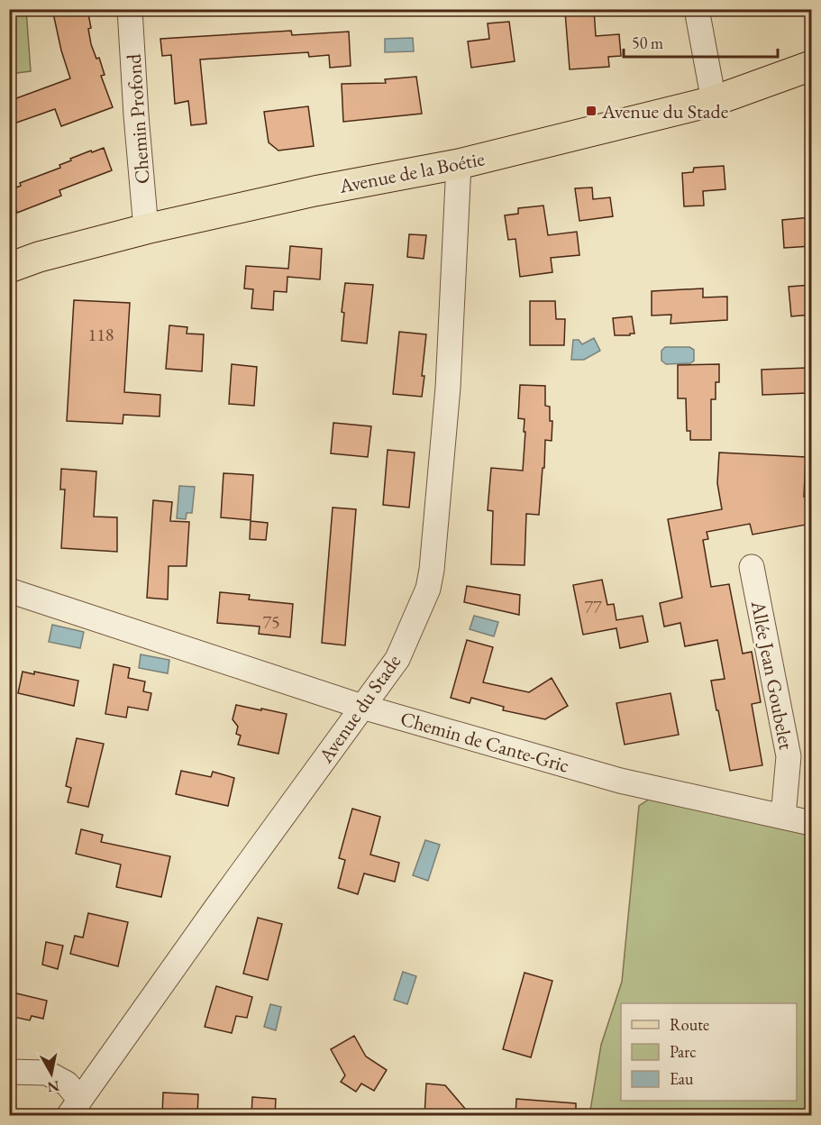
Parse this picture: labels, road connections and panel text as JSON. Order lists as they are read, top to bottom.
{
  "streets": {
    "main road": ["Avenue de la Boétie"],
    "street": [
      "Chemin Profond",
      "Allée Jean Goubelet",
      "Avenue du Stade",
      "Chemin de Cante-Gric"
    ]
  },
  "crossings": [
    ["Chemin Profond", "Avenue de la Boétie"],
    ["Avenue de la Boétie", "Avenue du Stade"],
    ["Allée Jean Goubelet", "Chemin de Cante-Gric"],
    ["Avenue du Stade", "Chemin de Cante-Gric"]
  ],
  "places": {
    "transit": ["Avenue du Stade"]
  },
  "house_numbers": ["118", "77", "75"],
  "legend": ["Route", "Parc", "Eau"],
  "scale_bar": "50 m",
  "north": "bottom"
}
